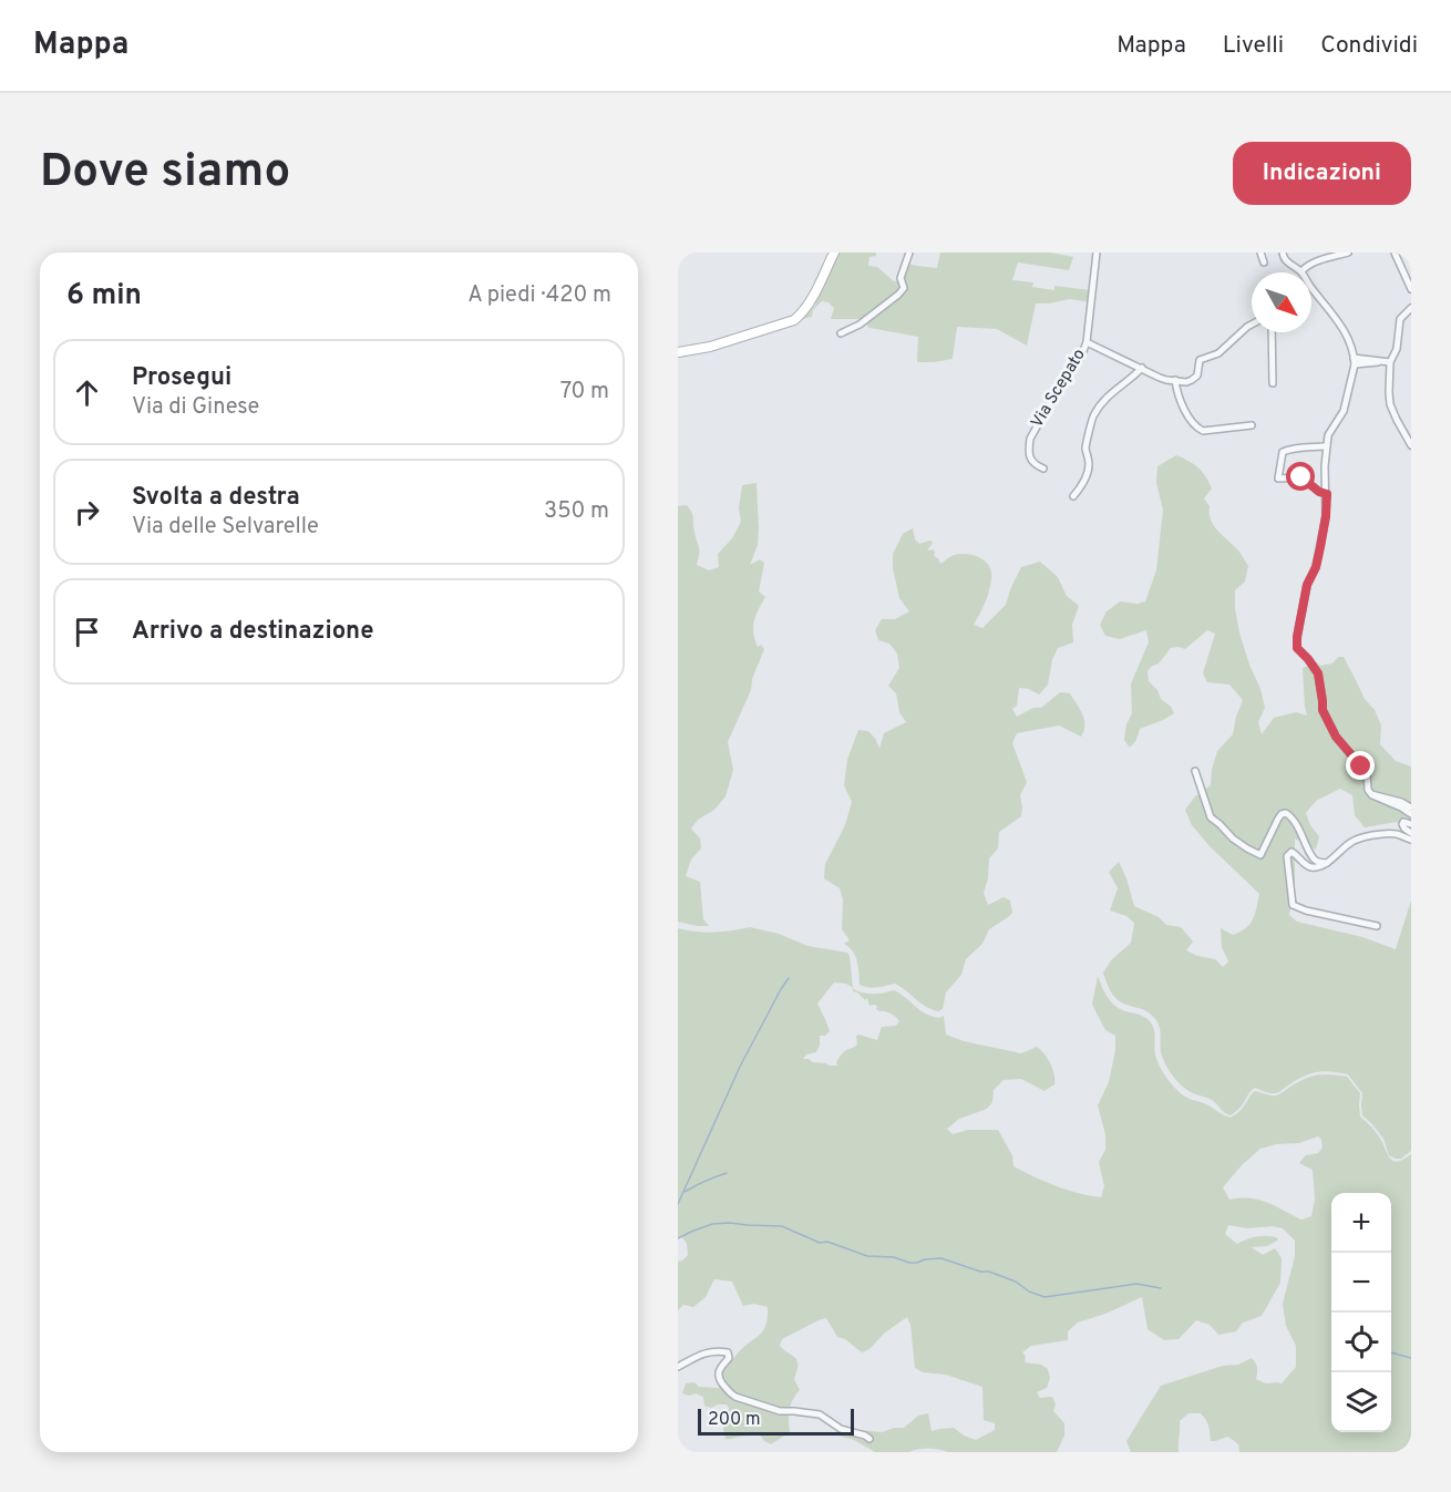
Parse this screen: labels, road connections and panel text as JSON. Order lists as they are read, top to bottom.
{
  "streets": {
    "street": ["Via Scepato"]
  },
  "scale_bar": "200 m",
  "north": "bottom right",
  "page": {
    "header": "Mappa",
    "nav": ["Mappa", "Livelli", "Condividi"],
    "buttons": "Indicazioni",
    "title": "Dove siamo",
    "heading": ["6 min", "A piedi · 420 m"],
    "list": [
      ["Prosegui", "Via di Ginese", "70 m"],
      ["Svolta a destra", "Via delle Selvarelle", "350 m"],
      "Arrivo a destinazione"
    ],
    "map_buttons": ["+", "−"],
    "scale": "200 m"
  }
}
